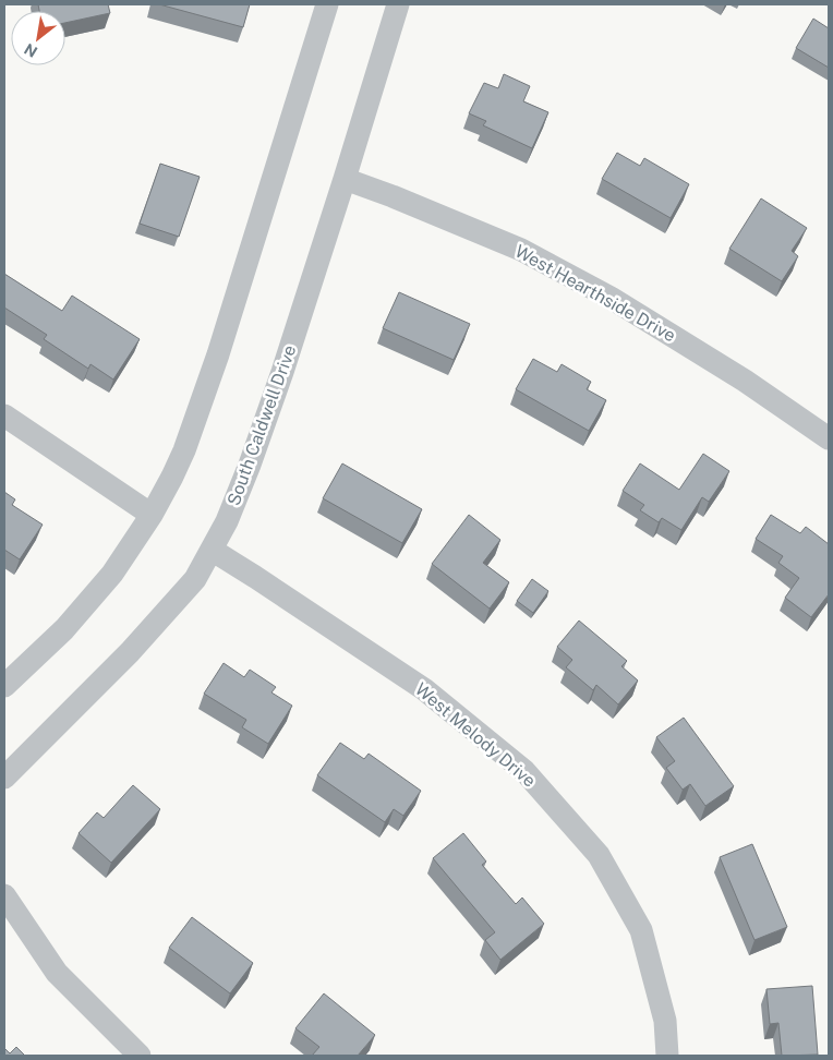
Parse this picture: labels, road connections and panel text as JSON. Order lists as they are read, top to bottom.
{
  "streets": {
    "street": ["West Hearthside Drive", "South Caldwell Drive", "West Melody Drive"]
  },
  "crossings": [
    ["West Hearthside Drive", "South Caldwell Drive"],
    ["South Caldwell Drive", "West Melody Drive"]
  ],
  "north": "bottom left"
}
